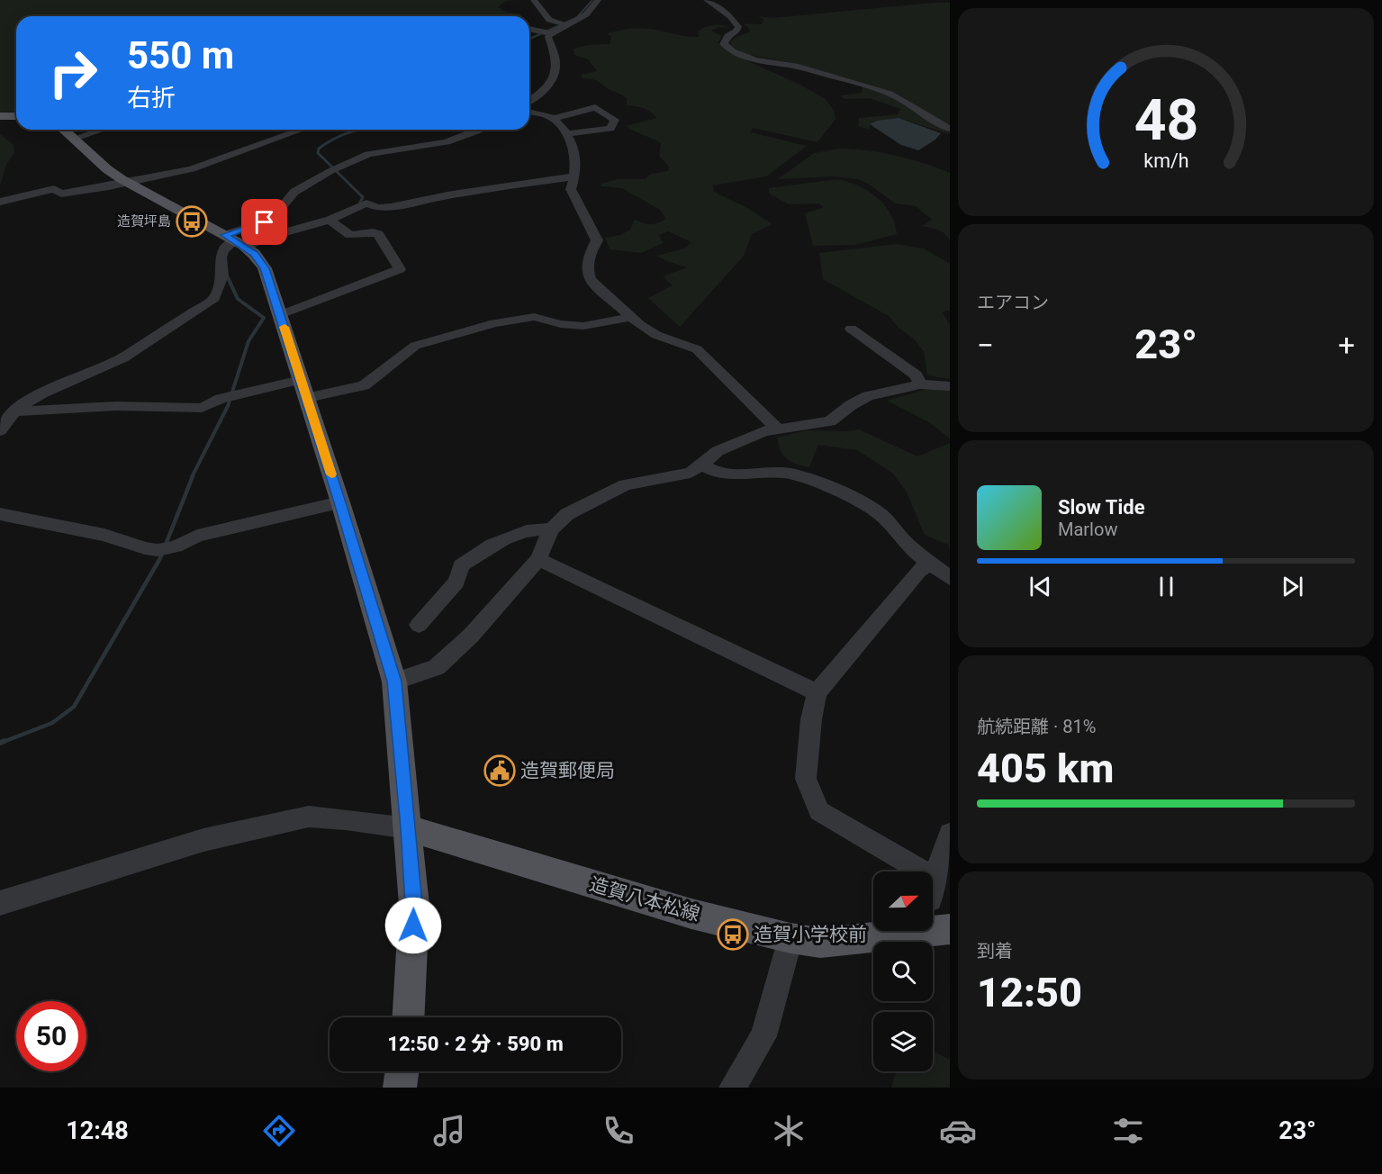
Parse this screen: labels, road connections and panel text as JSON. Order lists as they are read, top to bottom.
{
  "streets": {
    "main road": ["造賀八本松線"]
  },
  "places": {
    "bus stop": ["造賀坪島", "造賀小学校前"],
    "public building": ["造賀郵便局"]
  },
  "north": "right",
  "page": {
    "turn": ["550 m", "右折"],
    "tile": [
      "エアコン",
      ["航続距離 · 81%", "405 km"],
      ["到着", "12:50"]
    ],
    "heat": ["−", "23°", "+"],
    "song": ["Slow Tide", "Marlow"],
    "limit": "50",
    "trip": "12:50 · 2 分 · 590 m",
    "tabs": ["12:48", "23°"],
    "gauge": ["48", "km/h"]
  }
}
